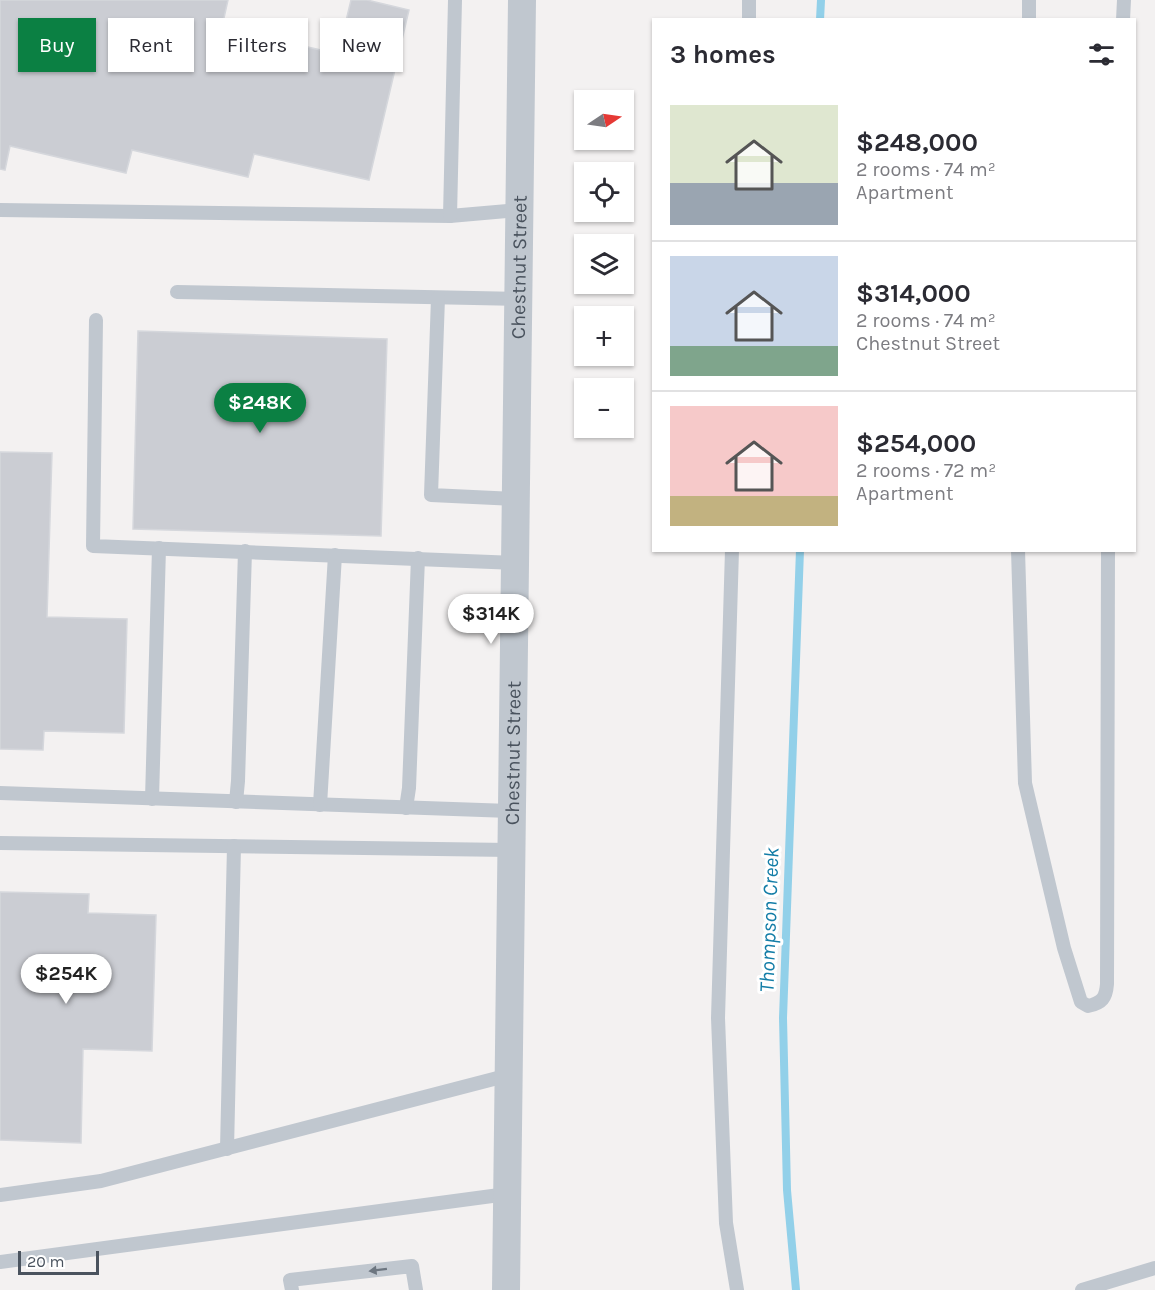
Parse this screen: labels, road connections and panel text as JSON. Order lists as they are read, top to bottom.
{
  "streets": {
    "street": ["Chestnut Street"]
  },
  "water": ["Thompson Creek"],
  "scale_bar": "20 m",
  "north": "right",
  "page": {
    "chip": [
      "Buy",
      "Rent",
      "Filters",
      "New"
    ],
    "heading": "3 homes",
    "map_buttons": ["+", "−"],
    "list": [
      {
        "name": "$248,000",
        "note": "2 rooms · 74 m² · Apartment"
      },
      {
        "name": "$314,000",
        "note": "2 rooms · 74 m² · Chestnut Street"
      },
      {
        "name": "$254,000",
        "note": "2 rooms · 72 m² · Apartment"
      }
    ],
    "price": ["$248K", "$314K", "$254K"],
    "scale": "20 m"
  }
}
